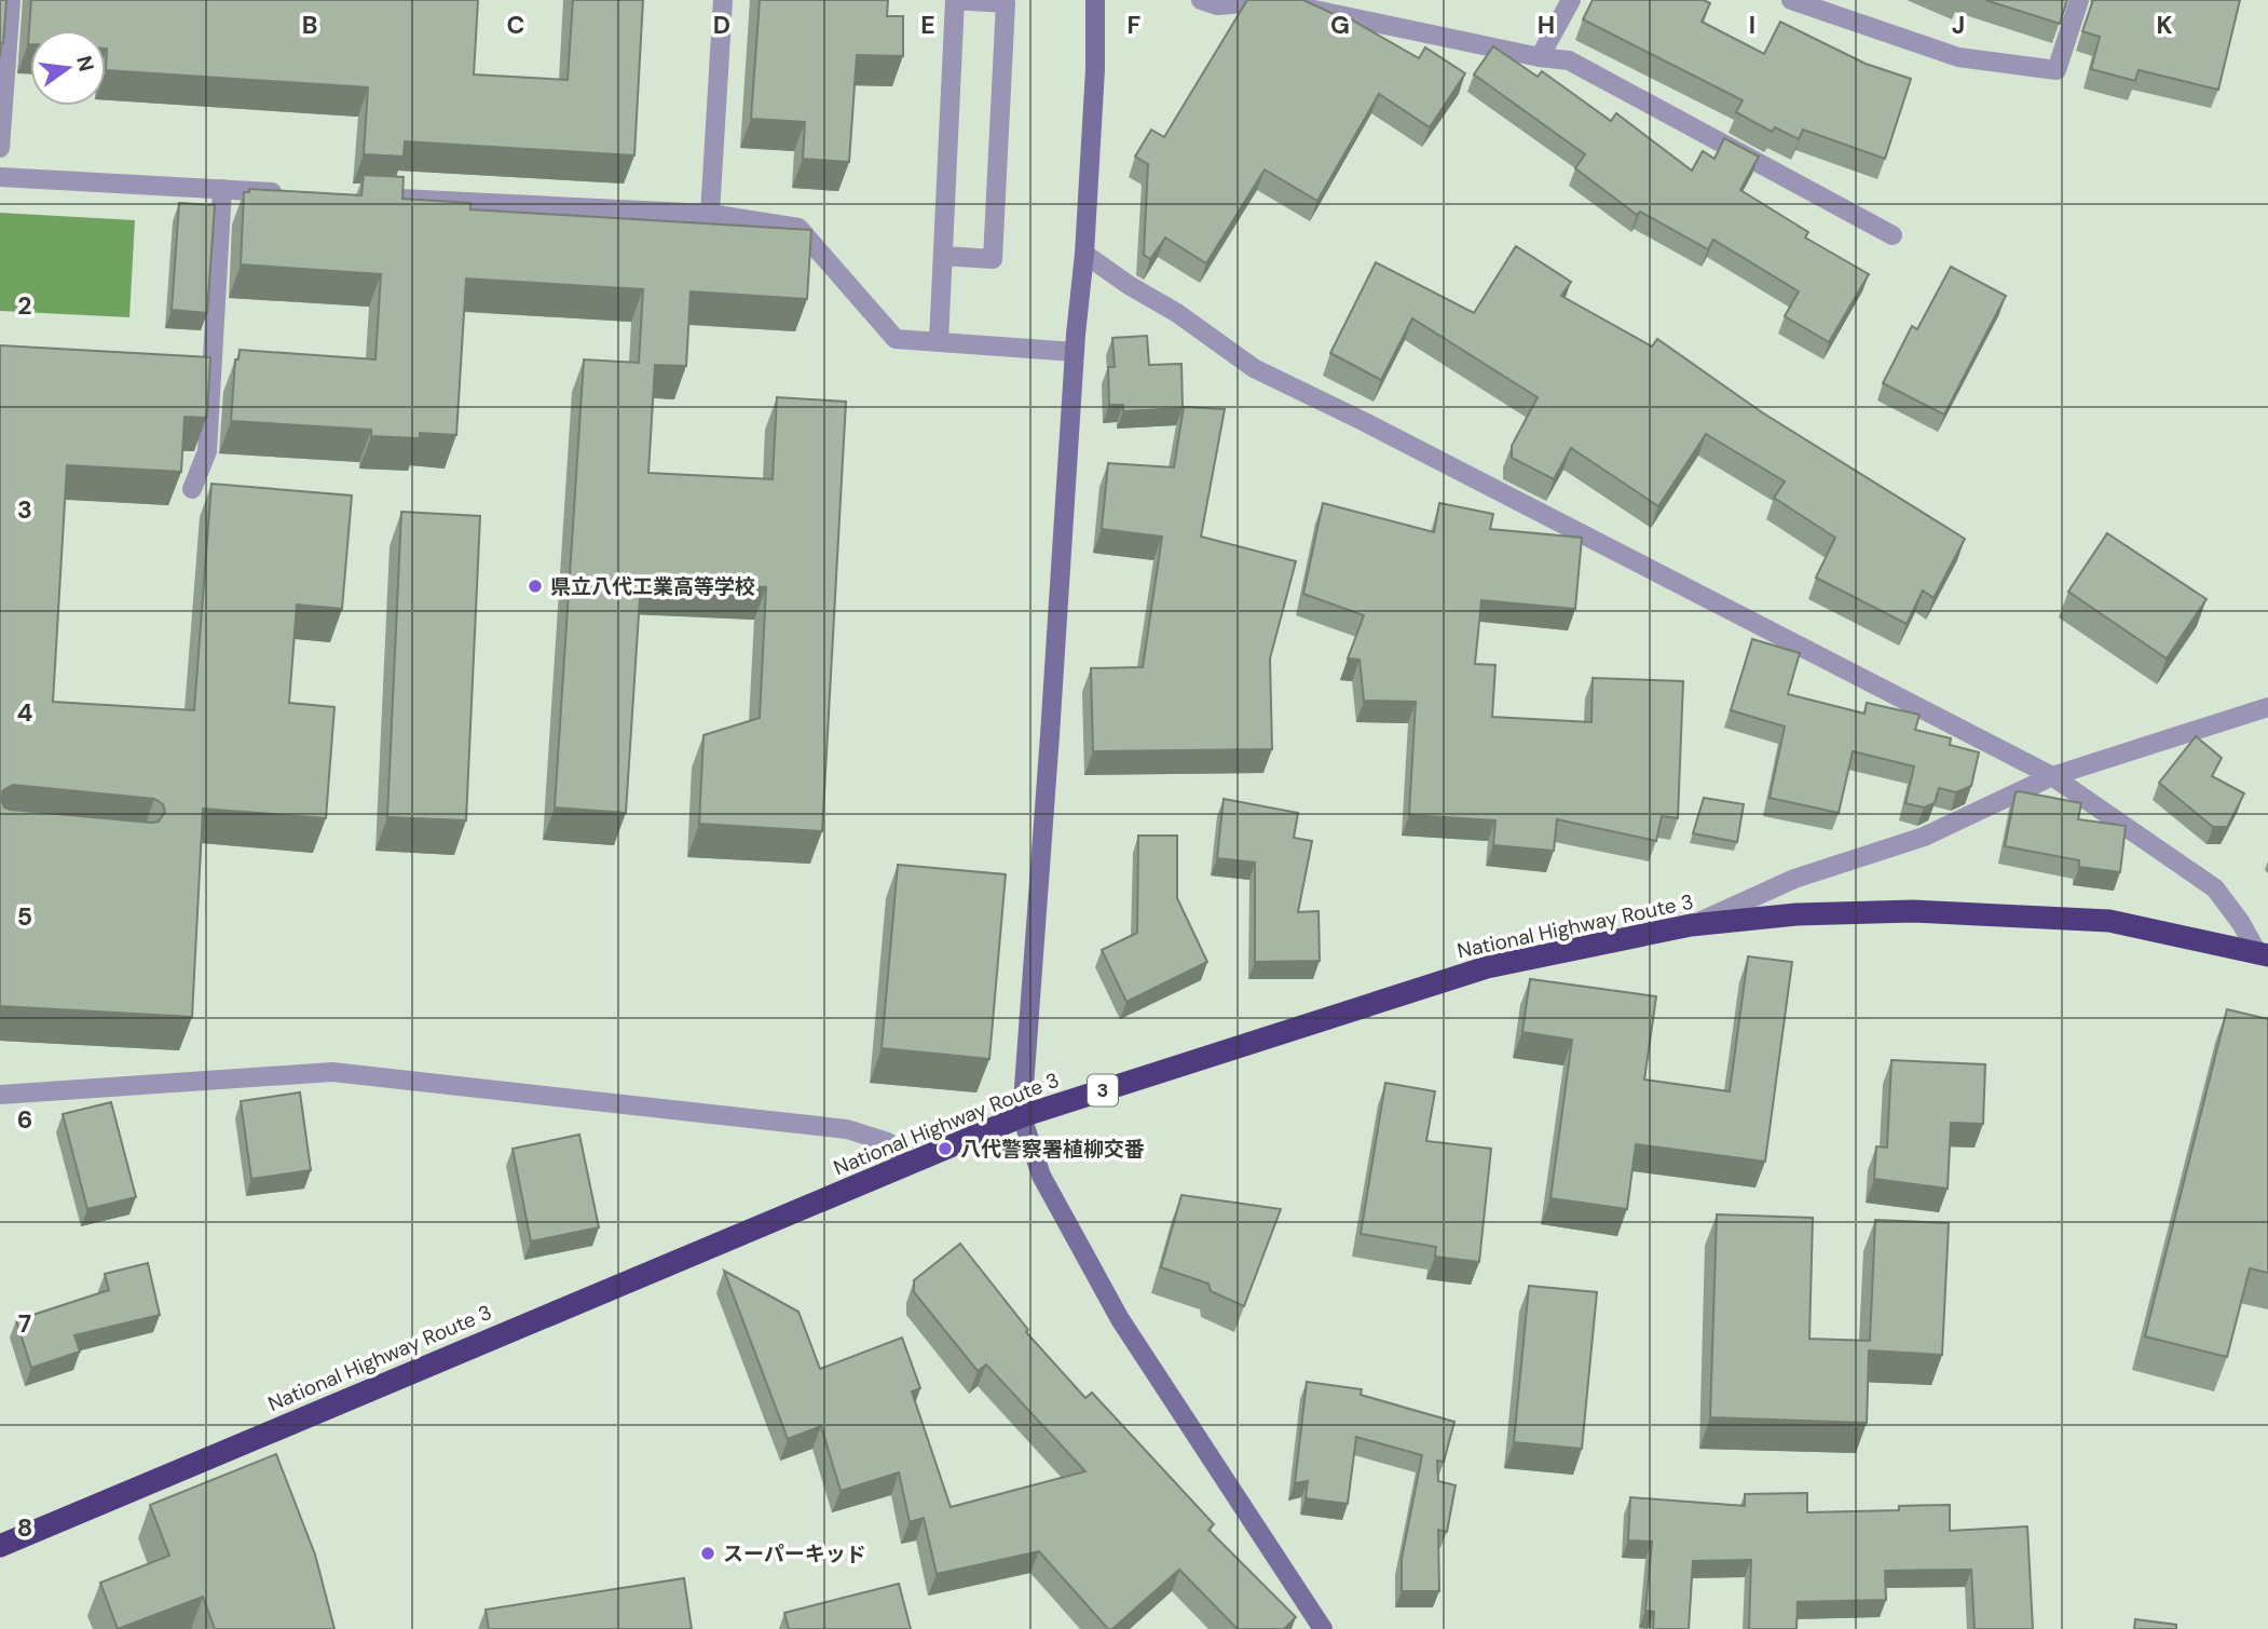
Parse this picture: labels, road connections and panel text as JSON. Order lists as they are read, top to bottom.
{
  "streets": {
    "highway": ["National Highway Route 3", "3"]
  },
  "places": ["県立八代工業高等学校", "八代警察署植柳交番", "スーパーキッド"],
  "north": "right",
  "grid": {
    "columns": [
      "B",
      "C",
      "D",
      "E",
      "F",
      "G",
      "H",
      "I",
      "J",
      "K"
    ],
    "rows": [
      "2",
      "3",
      "4",
      "5",
      "6",
      "7",
      "8"
    ]
  }
}
